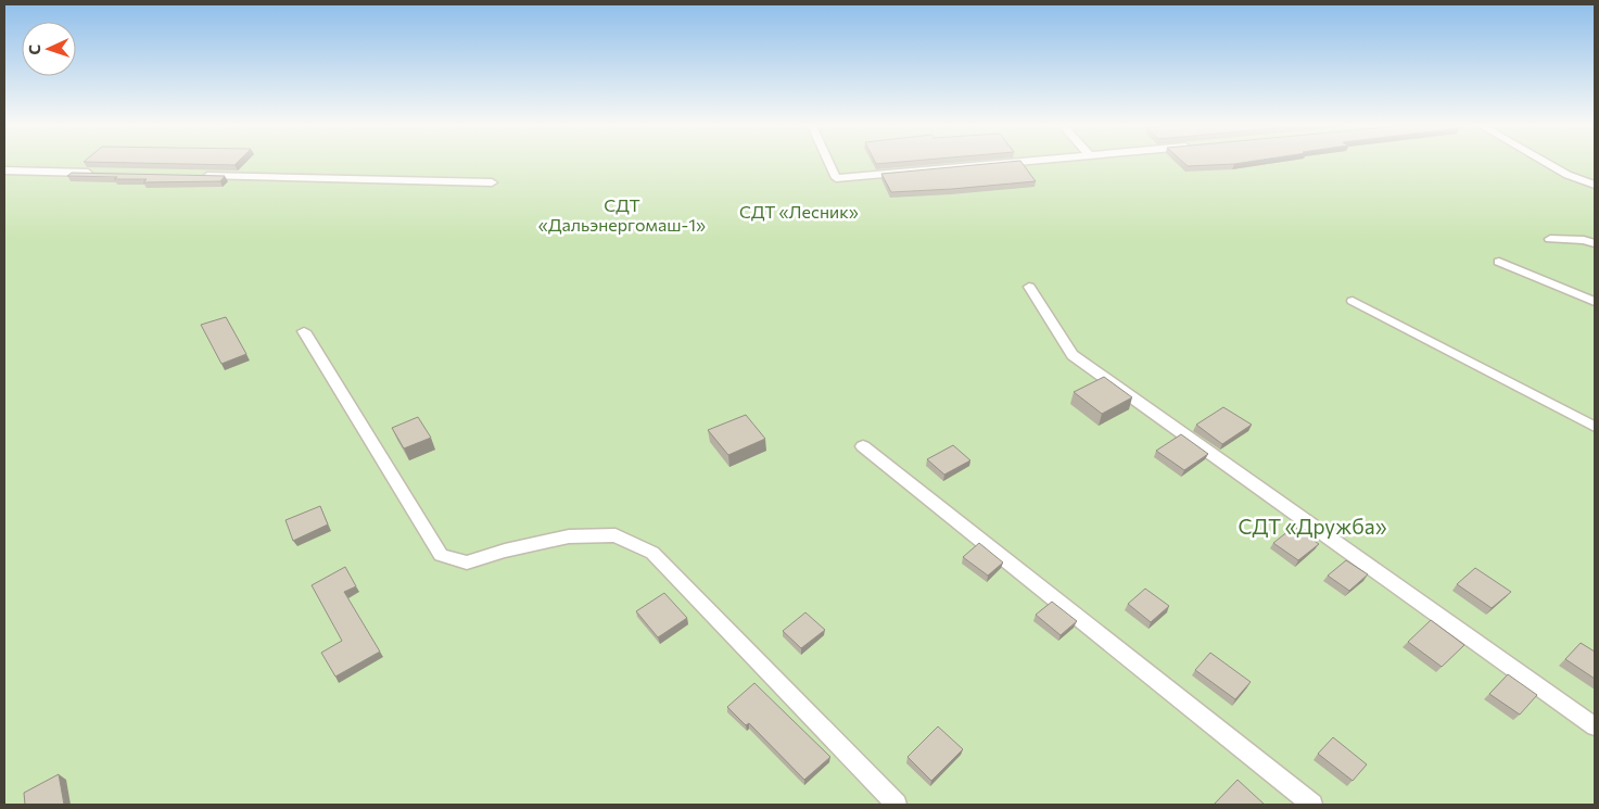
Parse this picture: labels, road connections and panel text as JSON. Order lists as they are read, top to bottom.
{
  "parks": ["СДТ «Дальэнергомаш-1»", "СДТ «Лесник»", "СДТ «Дружба»"],
  "north": "left"
}
